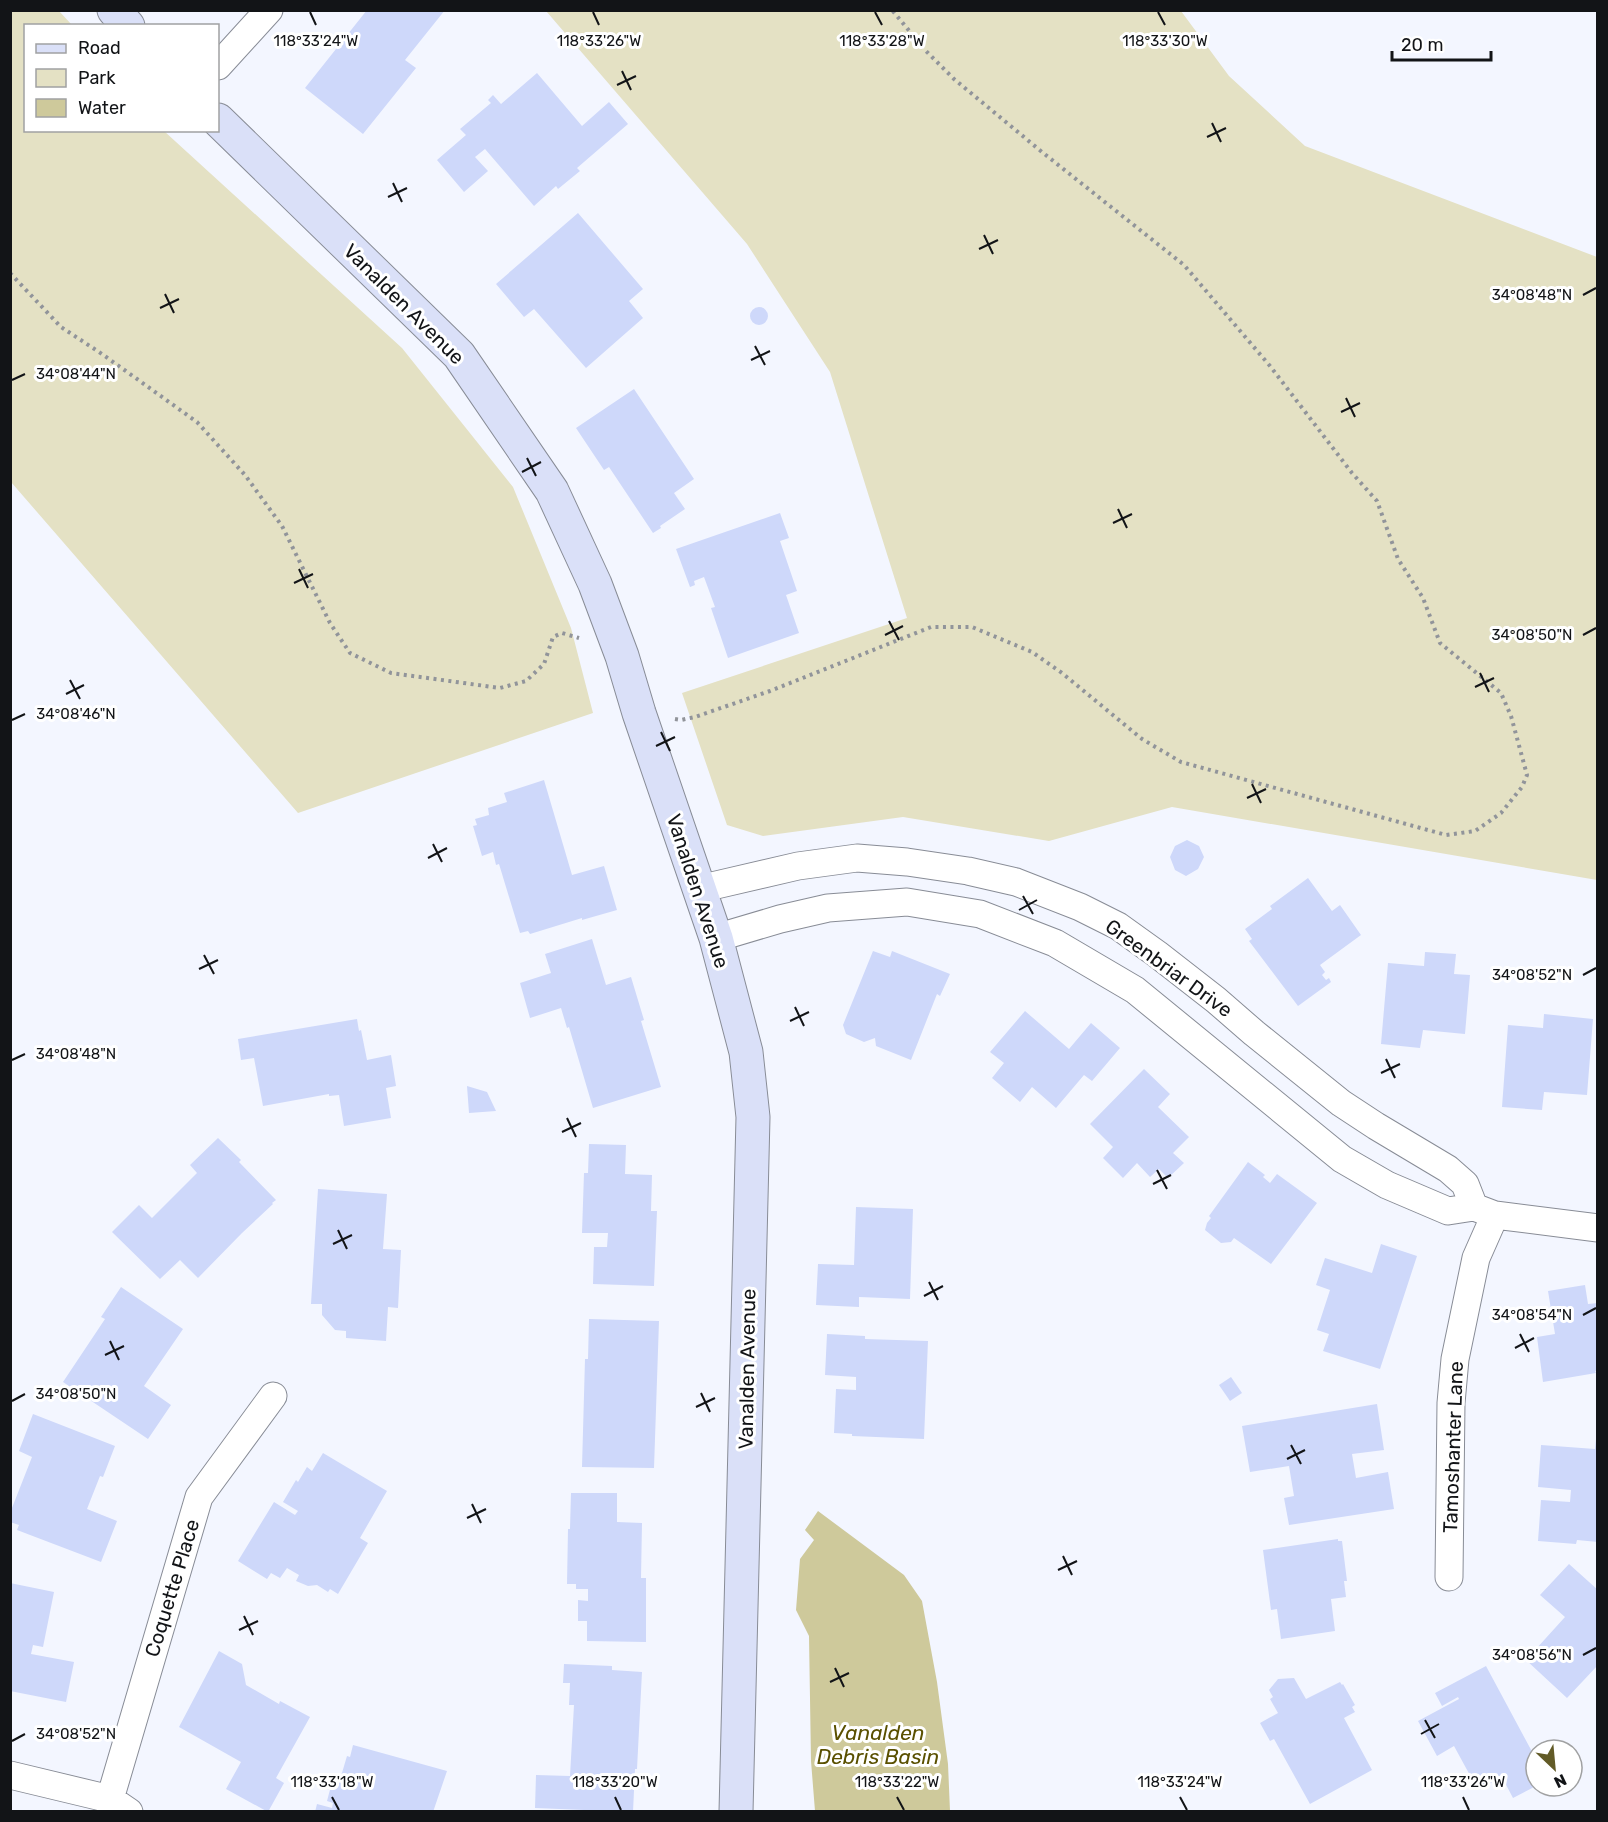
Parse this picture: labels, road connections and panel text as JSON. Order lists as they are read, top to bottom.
{
  "streets": {
    "main road": ["Vanalden Avenue"],
    "street": ["Greenbriar Drive", "Tamoshanter Lane", "Coquette Place"]
  },
  "crossings": [
    ["Vanalden Avenue", "Greenbriar Drive"],
    ["Greenbriar Drive", "Tamoshanter Lane"]
  ],
  "water": ["Vanalden Debris Basin"],
  "legend": ["Road", "Park", "Water"],
  "scale_bar": "20 m",
  "north": "bottom right",
  "coordinates": [
    "118°33'24\"W",
    "118°33'26\"W",
    "118°33'28\"W",
    "118°33'30\"W",
    "34°08'48\"N",
    "34°08'44\"N",
    "34°08'50\"N",
    "34°08'46\"N",
    "34°08'52\"N",
    "34°08'54\"N",
    "34°08'56\"N",
    "118°33'18\"W",
    "118°33'20\"W",
    "118°33'22\"W"
  ]
}
